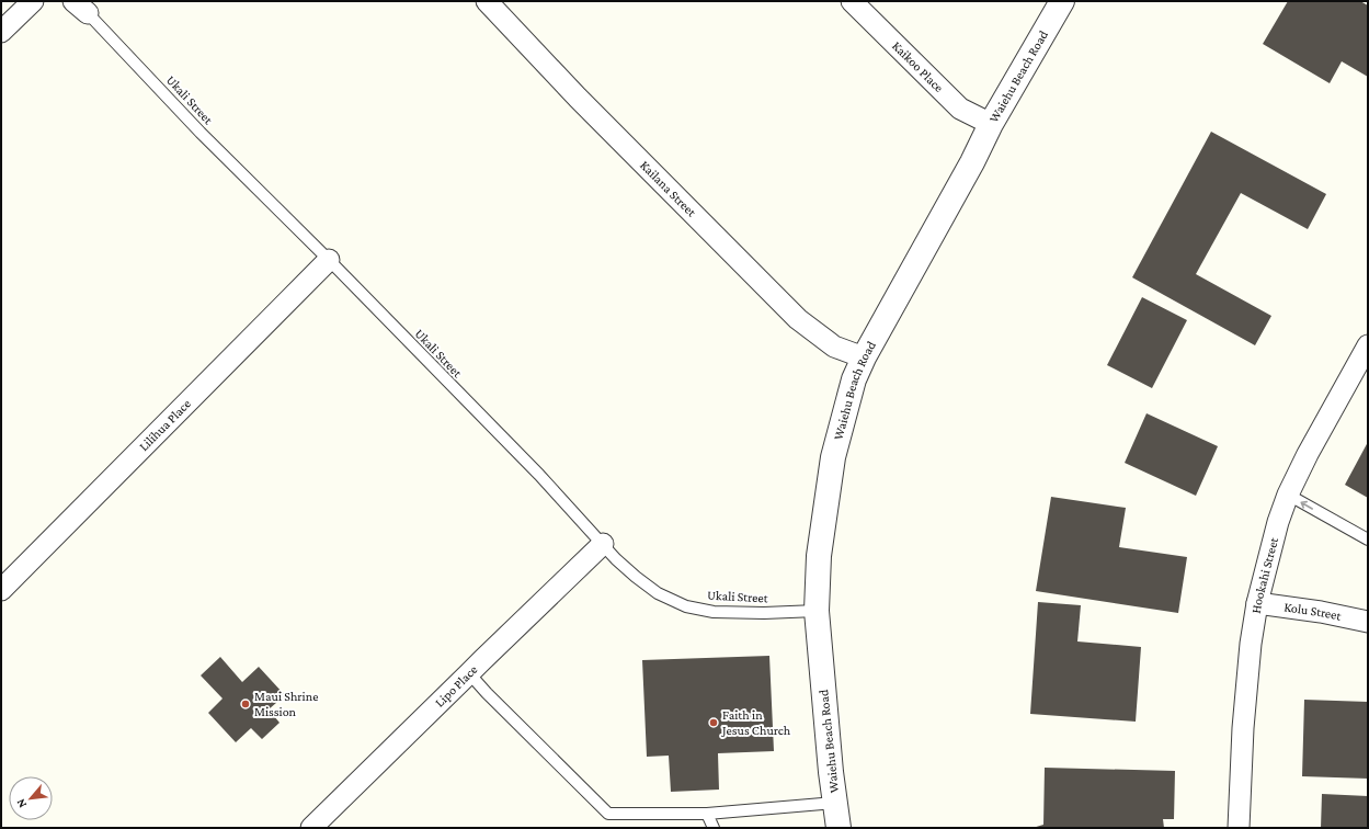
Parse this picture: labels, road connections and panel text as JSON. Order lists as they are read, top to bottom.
{
  "streets": {
    "street": [
      "Kaikoo Place",
      "Waiehu Beach Road",
      "Kailana Street",
      "Lilihua Place",
      "Hookahi Street",
      "Kolu Street",
      "Lipo Place"
    ],
    "lane": ["Ukali Street"]
  },
  "crossings": [
    ["Kaikoo Place", "Waiehu Beach Road"],
    ["Waiehu Beach Road", "Ukali Street"],
    ["Waiehu Beach Road", "Kailana Street"],
    ["Ukali Street", "Lilihua Place"],
    ["Ukali Street", "Lipo Place"],
    ["Hookahi Street", "Kolu Street"]
  ],
  "places": ["Maui Shrine Mission", "Faith in Jesus Church"],
  "north": "bottom left"
}
